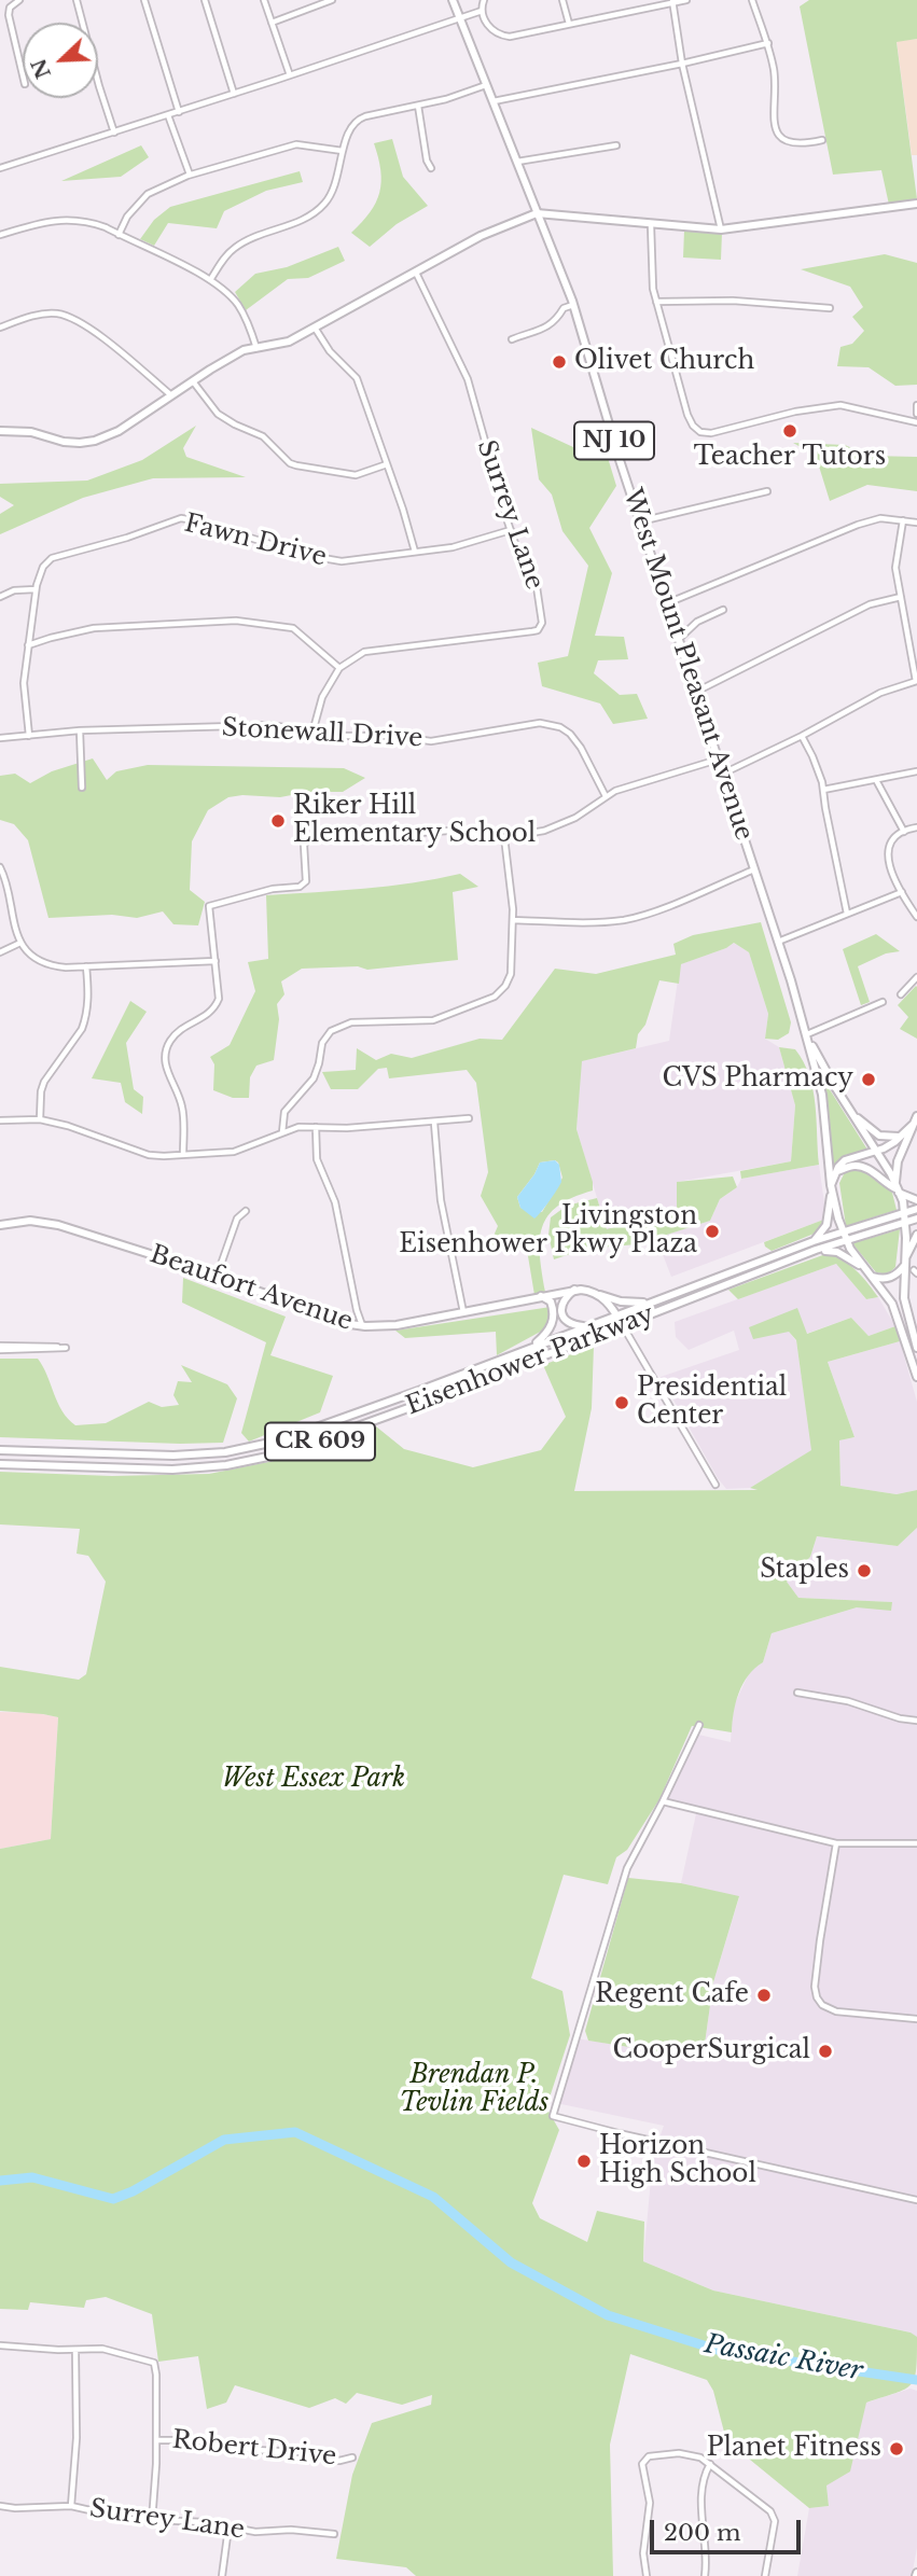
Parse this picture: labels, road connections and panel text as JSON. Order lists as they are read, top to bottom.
{
  "streets": {
    "main road": [
      "NJ 10",
      "West Mount Pleasant Avenue",
      "Beaufort Avenue",
      "Eisenhower Parkway",
      "CR 609"
    ],
    "street": [
      "Surrey Lane",
      "Fawn Drive",
      "Stonewall Drive",
      "Robert Drive"
    ]
  },
  "crossings": [
    ["NJ 10", "West Mount Pleasant Avenue"],
    ["NJ 10", "Eisenhower Parkway"],
    ["Surrey Lane", "Fawn Drive"],
    ["Fawn Drive", "Stonewall Drive"],
    ["Beaufort Avenue", "Eisenhower Parkway"]
  ],
  "water": ["Passaic River"],
  "parks": ["West Essex Park", "Brendan P. Tevlin Fields"],
  "places": [
    "Olivet Church",
    "Teacher Tutors",
    "Riker Hill Elementary School",
    "CVS Pharmacy",
    "Livingston Eisenhower Pkwy Plaza",
    "Presidential Center",
    "Staples",
    "Regent Cafe",
    "CooperSurgical",
    "Horizon High School",
    "Planet Fitness"
  ],
  "scale_bar": "200 m",
  "north": "bottom left"
}
